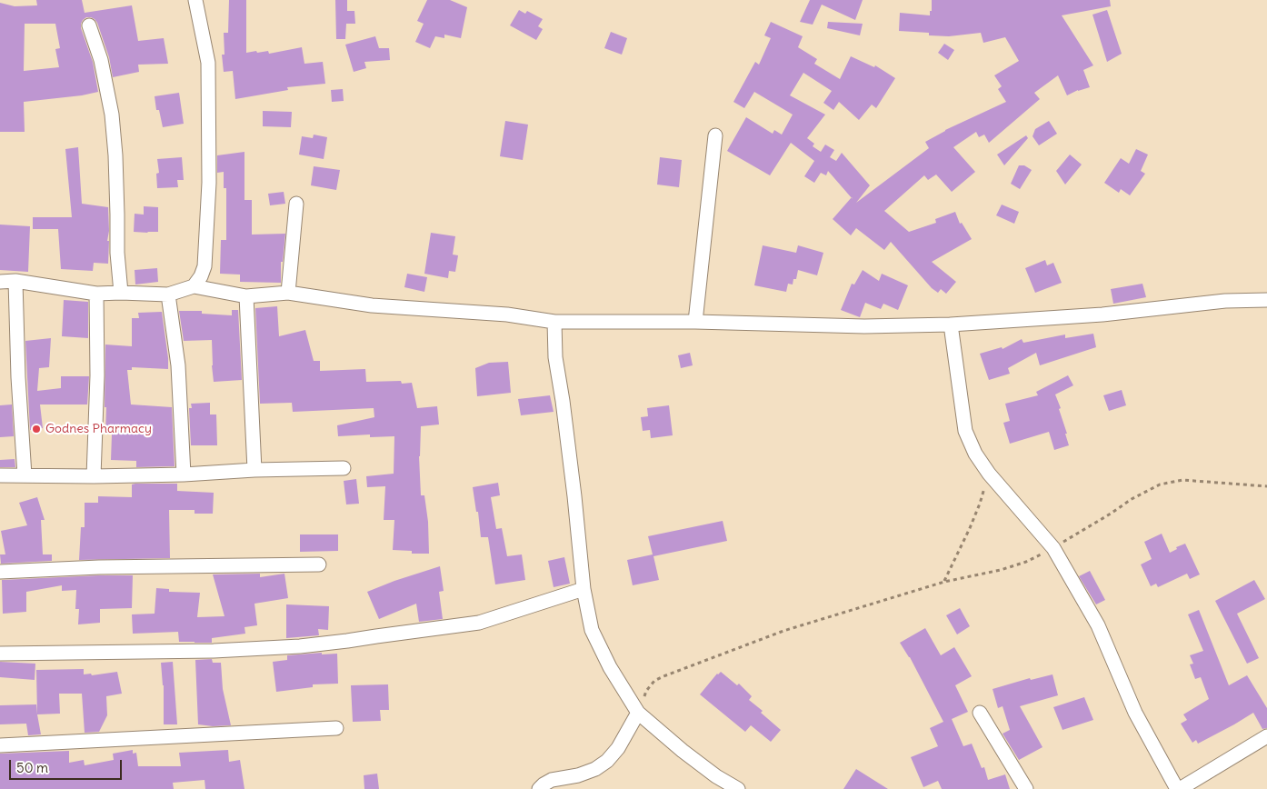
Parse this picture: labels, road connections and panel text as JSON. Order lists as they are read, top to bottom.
{
  "places": ["Godnes Pharmacy"],
  "scale_bar": "50 m"
}
